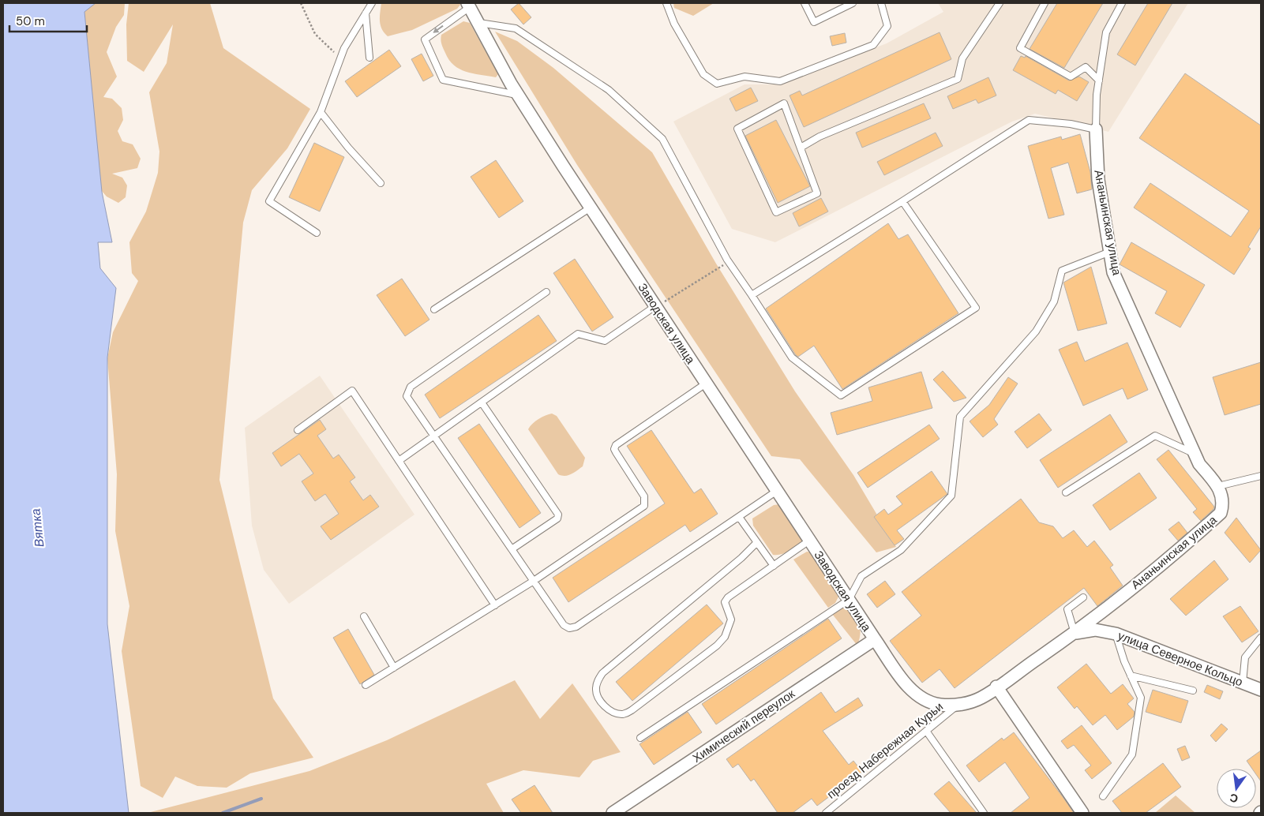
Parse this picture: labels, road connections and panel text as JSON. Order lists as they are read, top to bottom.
{
  "streets": {
    "street": [
      "Ананьинская улица",
      "Заводская улица",
      "улица Северное Кольцо",
      "Химический переулок"
    ],
    "lane": ["проезд Набережная Курьи"]
  },
  "crossings": [
    ["Ананьинская улица", "Заводская улица"],
    ["Ананьинская улица", "улица Северное Кольцо"],
    ["Ананьинская улица", "Химический переулок"],
    ["Ананьинская улица", "проезд Набережная Курьи"],
    ["Заводская улица", "Химический переулок"]
  ],
  "water": ["Вятка"],
  "scale_bar": "50 m",
  "north": "bottom"
}
